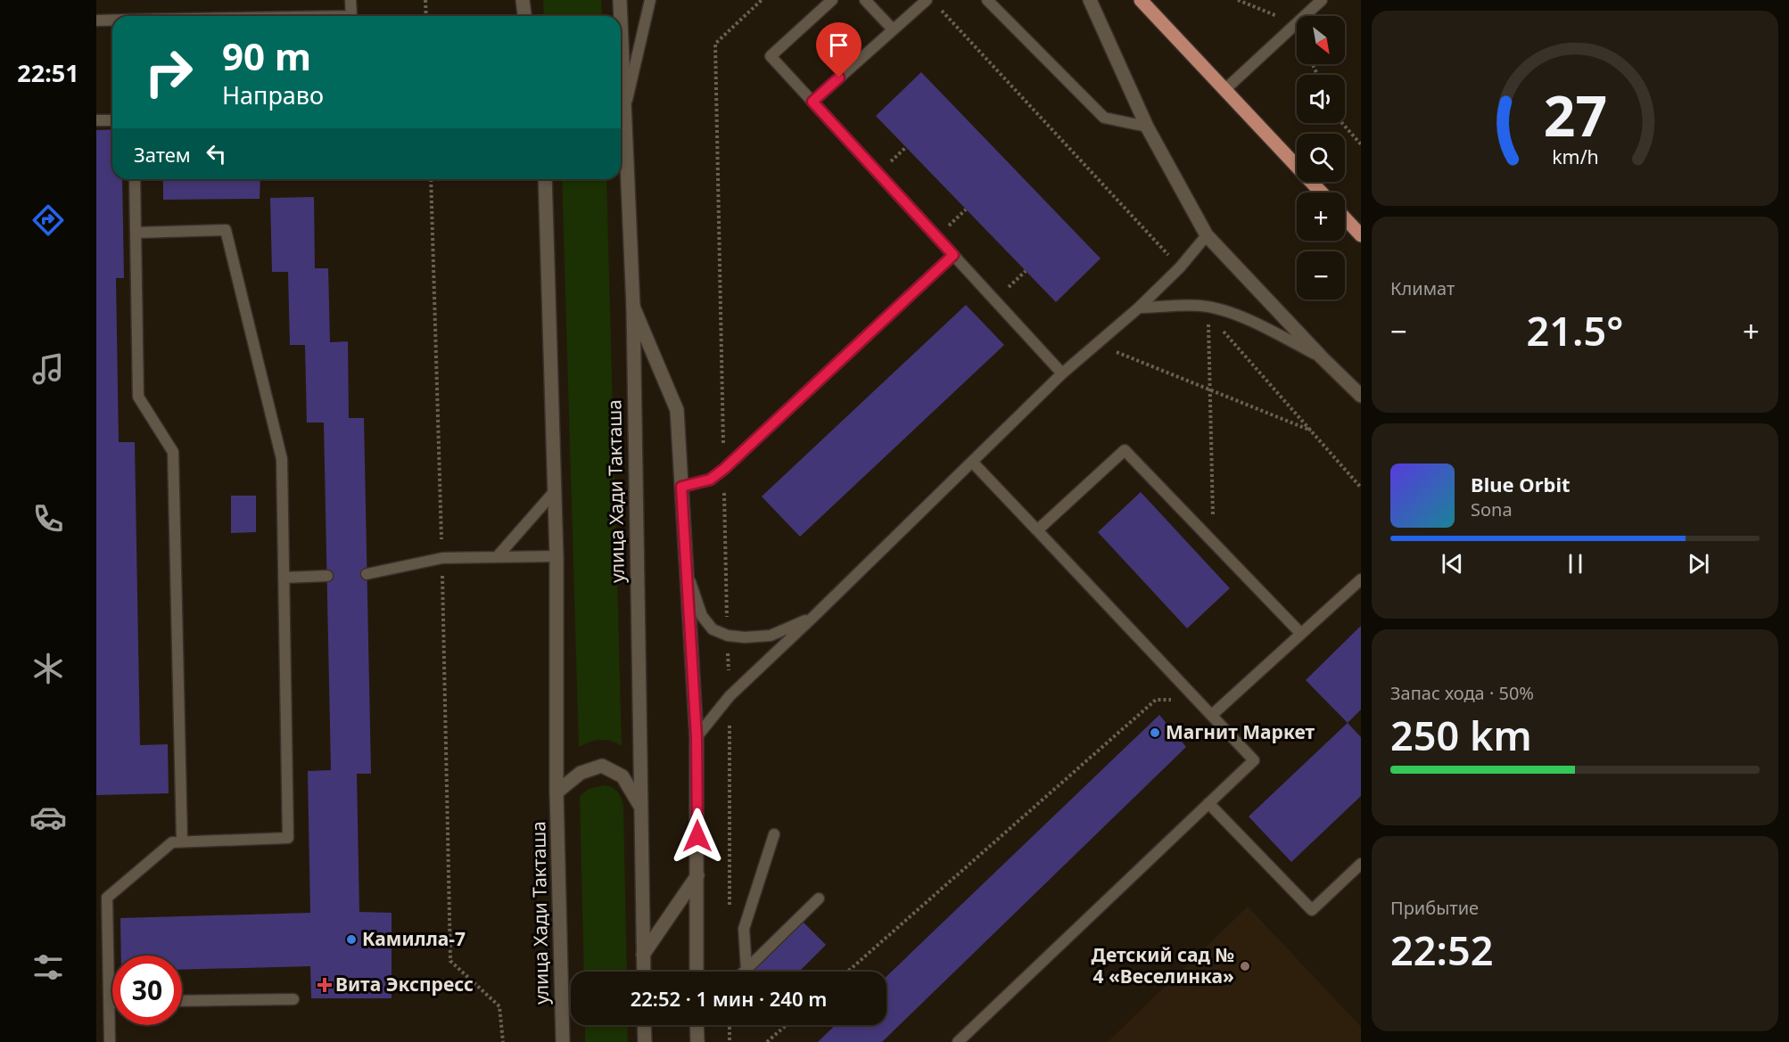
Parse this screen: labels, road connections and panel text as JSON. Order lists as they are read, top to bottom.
{
  "streets": {
    "main road": ["улица Хади Такташа"]
  },
  "places": {
    "other": ["Магнит Маркет", "Камилла-7", "Детский сад № 4 «Веселинка»"],
    "health": ["Вита Экспресс"]
  },
  "north": "bottom right",
  "page": {
    "tabs": "22:51",
    "map_buttons": ["+", "−"],
    "turn": ["90 m", "Направо"],
    "then": "Затем",
    "tile": [
      "Климат",
      ["Запас хода · 50%", "250 km"],
      ["Прибытие", "22:52"]
    ],
    "heat": ["−", "21.5°", "+"],
    "song": ["Blue Orbit", "Sona"],
    "limit": "30",
    "trip": "22:52 · 1 мин · 240 m",
    "gauge": ["27", "km/h"]
  }
}
